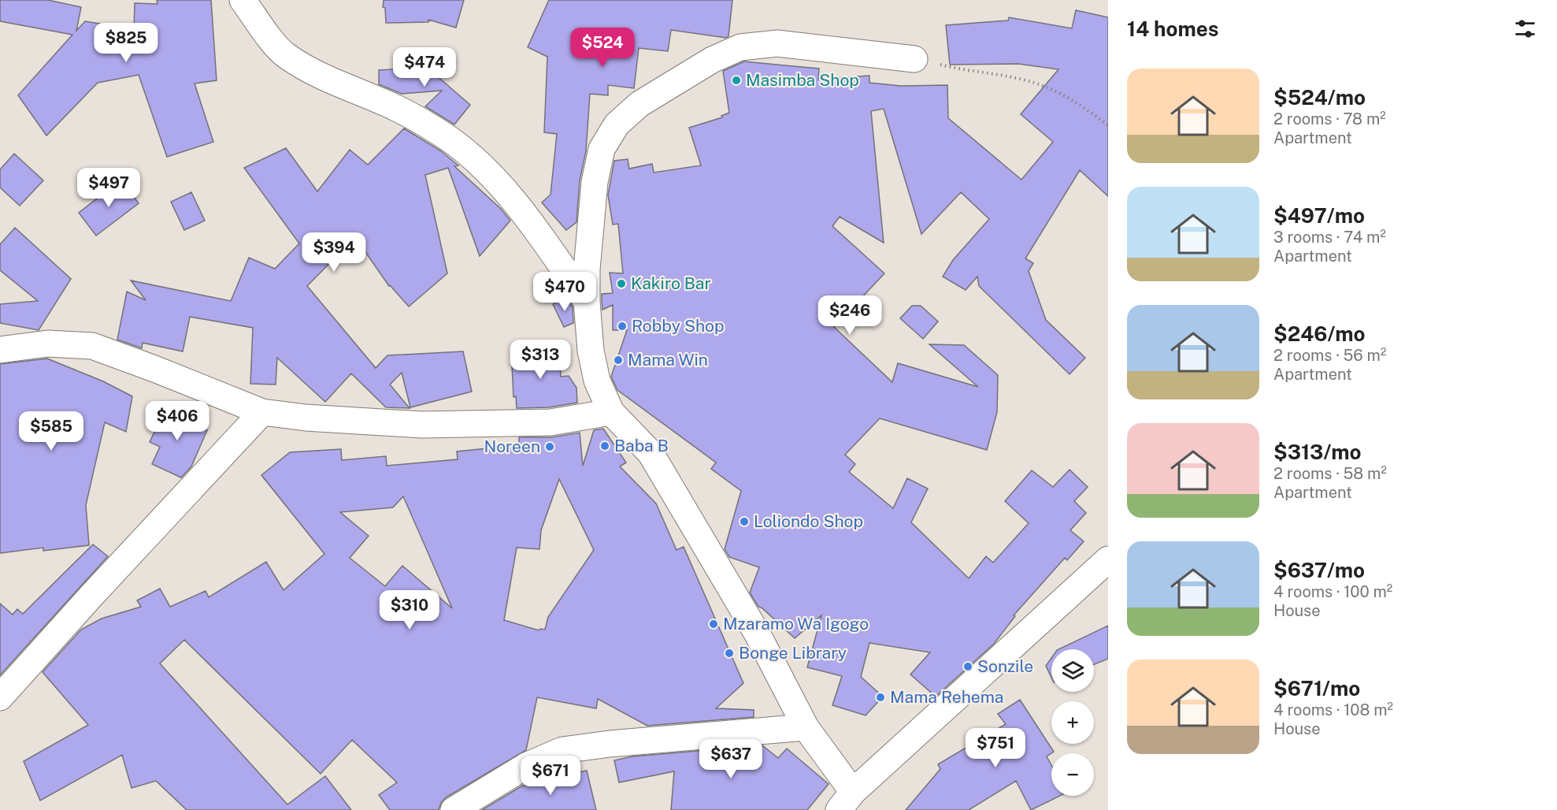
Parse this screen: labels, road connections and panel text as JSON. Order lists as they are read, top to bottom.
{
  "places": [
    "Masimba Shop",
    "Kakiro Bar",
    "Robby Shop",
    "Mama Win",
    "Baba B",
    "Noreen",
    "Loliondo Shop",
    "Mzaramo Wa Igogo",
    "Bonge Library",
    "Sonzile",
    "Mama Rehema"
  ],
  "page": {
    "heading": "14 homes",
    "price": [
      "$825",
      "$524",
      "$474",
      "$497",
      "$394",
      "$470",
      "$246",
      "$313",
      "$406",
      "$585",
      "$310",
      "$751",
      "$637",
      "$671"
    ],
    "list": [
      {
        "name": "$524/mo",
        "note": "2 rooms · 78 m² · Apartment"
      },
      {
        "name": "$497/mo",
        "note": "3 rooms · 74 m² · Apartment"
      },
      {
        "name": "$246/mo",
        "note": "2 rooms · 56 m² · Apartment"
      },
      {
        "name": "$313/mo",
        "note": "2 rooms · 58 m² · Apartment"
      },
      {
        "name": "$637/mo",
        "note": "4 rooms · 100 m² · House"
      },
      {
        "name": "$671/mo",
        "note": "4 rooms · 108 m² · House"
      }
    ],
    "map_buttons": ["+", "−"]
  }
}
